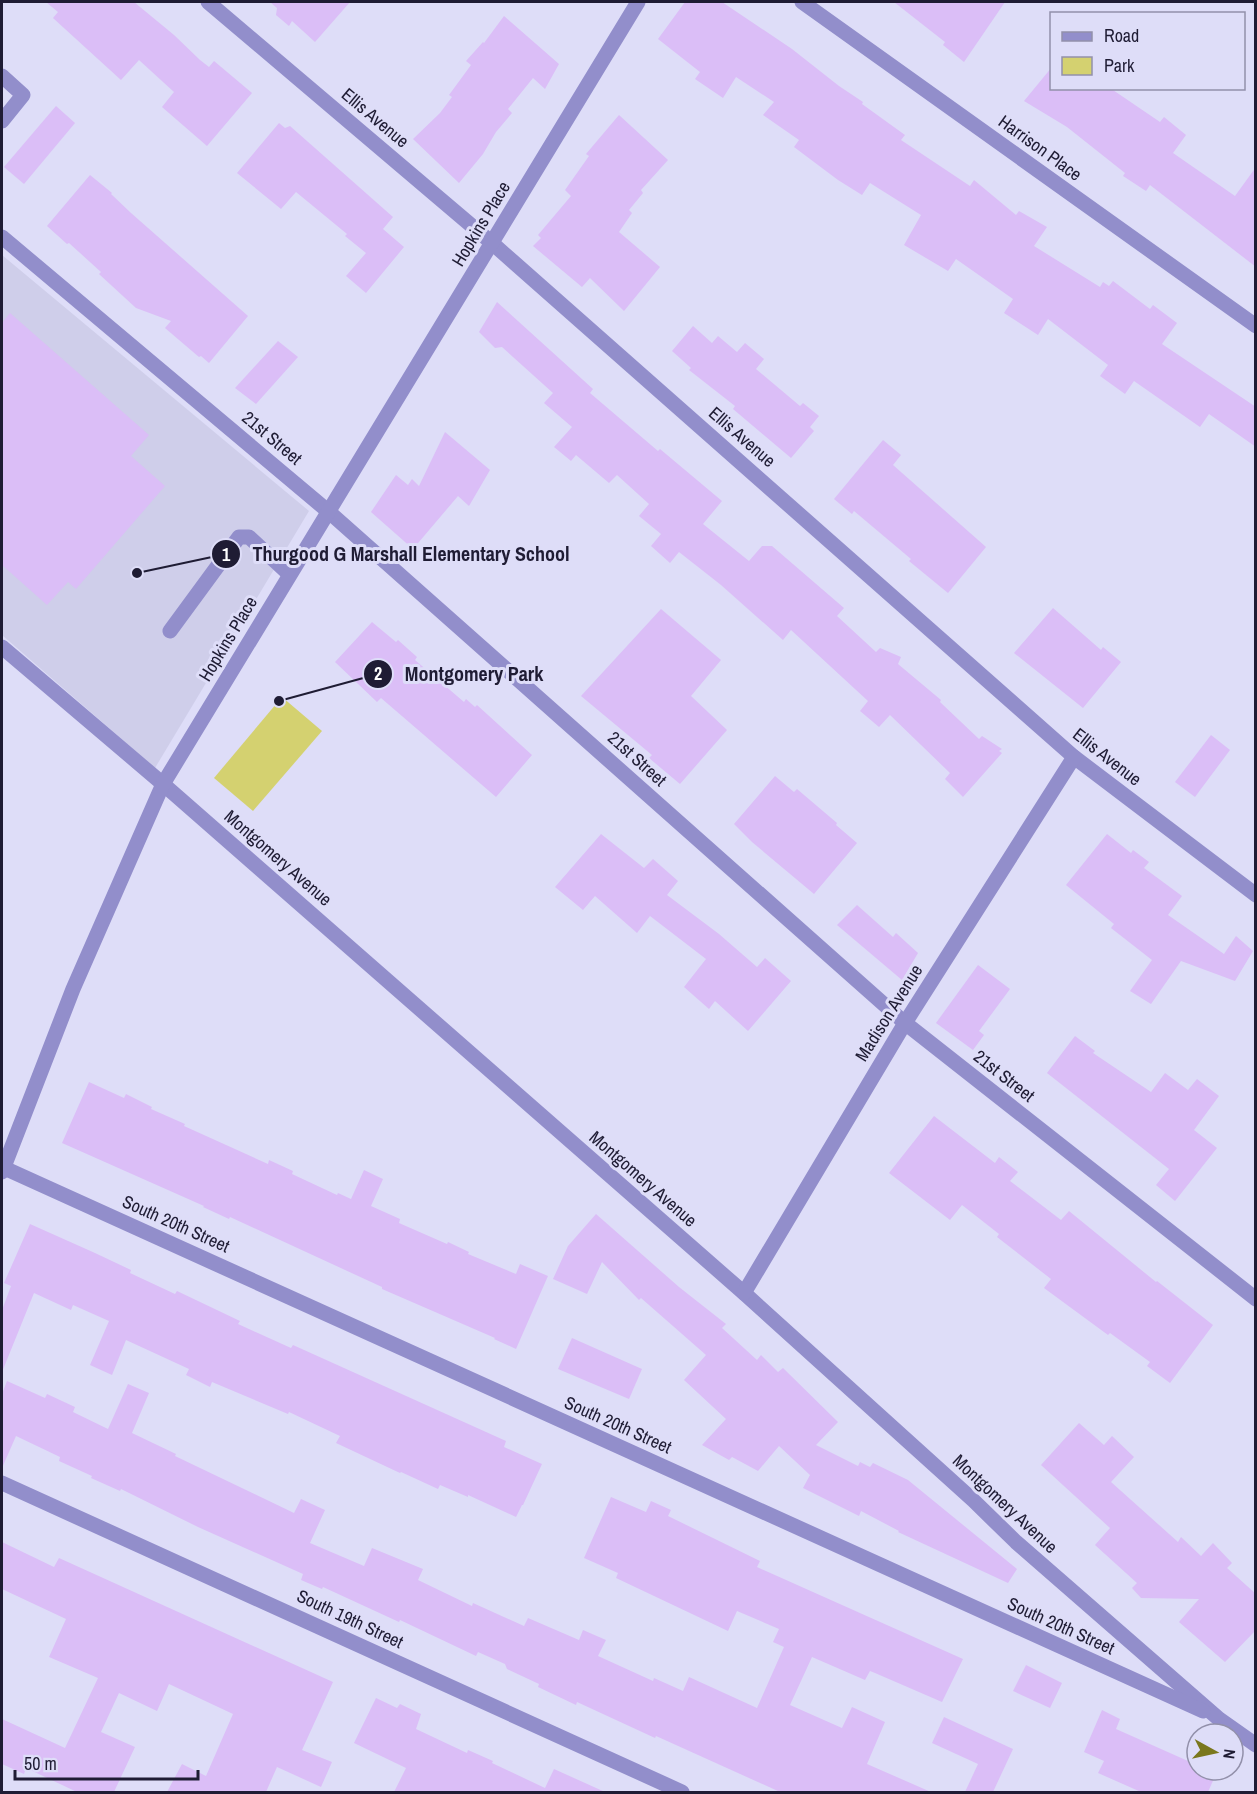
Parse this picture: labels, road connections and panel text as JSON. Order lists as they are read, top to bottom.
{
  "streets": {
    "street": [
      "Ellis Avenue",
      "Harrison Place",
      "Hopkins Place",
      "21st Street",
      "Montgomery Avenue",
      "Madison Avenue",
      "South 20th Street",
      "South 19th Street"
    ]
  },
  "crossings": [
    ["Ellis Avenue", "Hopkins Place"],
    ["Ellis Avenue", "Madison Avenue"],
    ["Hopkins Place", "21st Street"],
    ["Hopkins Place", "Montgomery Avenue"],
    ["Hopkins Place", "South 20th Street"],
    ["21st Street", "Madison Avenue"],
    ["Montgomery Avenue", "Madison Avenue"],
    ["Montgomery Avenue", "South 20th Street"]
  ],
  "places": ["Thurgood G Marshall Elementary School", "Montgomery Park"],
  "legend": ["Road", "Park"],
  "scale_bar": "50 m",
  "north": "right"
}
